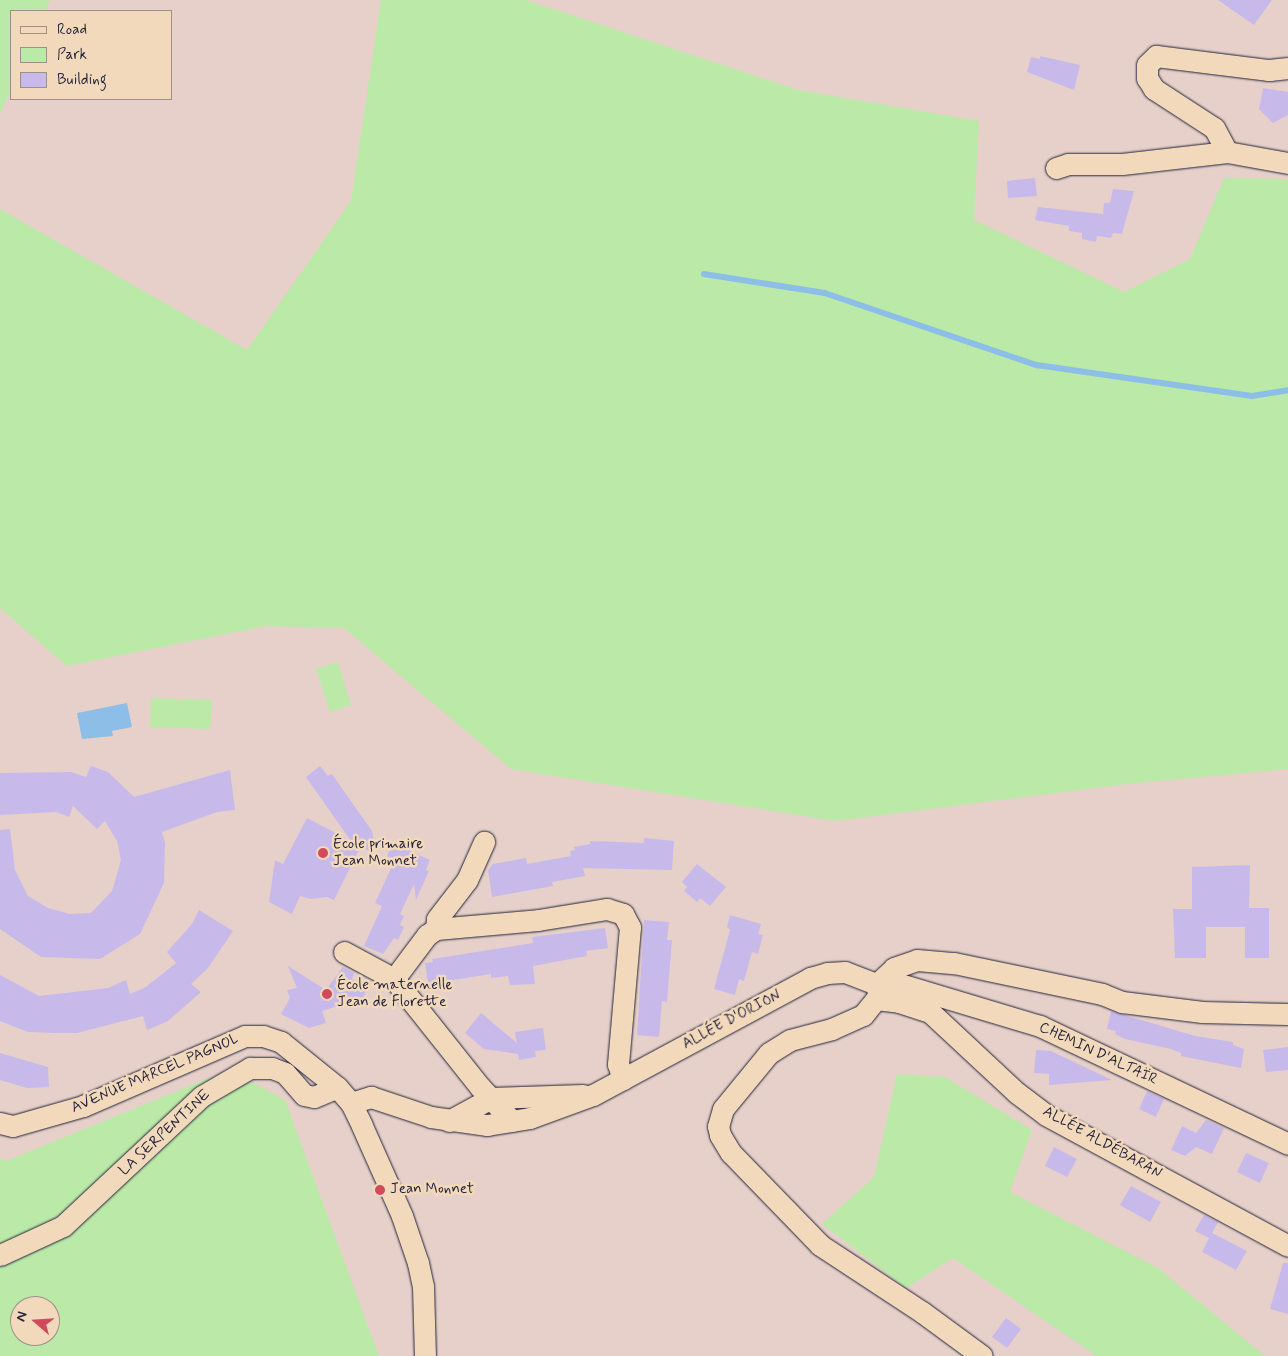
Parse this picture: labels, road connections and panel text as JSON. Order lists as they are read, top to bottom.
{
  "streets": {
    "street": [
      "ALLÉE D'ORION",
      "CHEMIN D'ALTAÏR",
      "AVENUE MARCEL PAGNOL",
      "LA SERPENTINE",
      "ALLÉE ALDÉBARAN"
    ]
  },
  "crossings": [
    ["ALLÉE D'ORION", "CHEMIN D'ALTAÏR"],
    ["ALLÉE D'ORION", "AVENUE MARCEL PAGNOL"],
    ["ALLÉE D'ORION", "ALLÉE ALDÉBARAN"],
    ["CHEMIN D'ALTAÏR", "ALLÉE ALDÉBARAN"],
    ["AVENUE MARCEL PAGNOL", "LA SERPENTINE"]
  ],
  "places": ["École primaire Jean Monnet", "École maternelle Jean de Florette", "Jean Monnet"],
  "legend": ["Road", "Park", "Building"],
  "north": "left"
}
